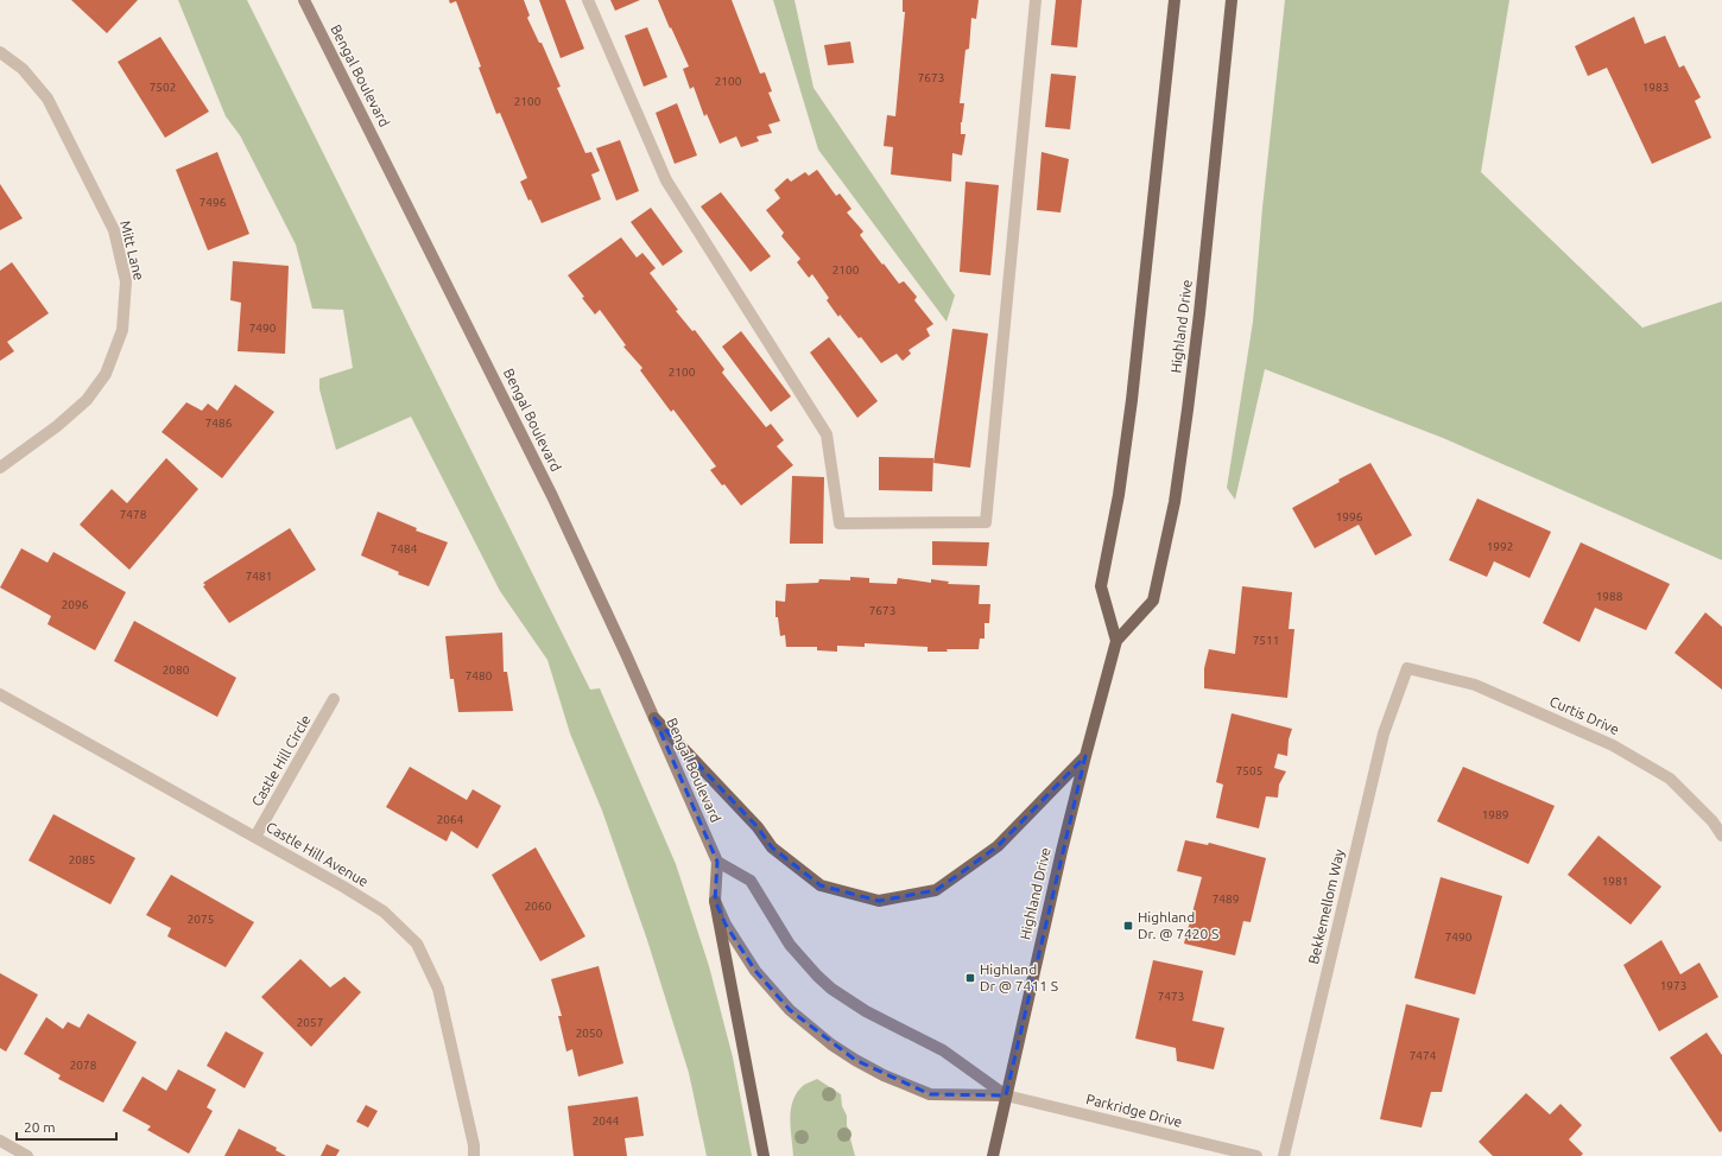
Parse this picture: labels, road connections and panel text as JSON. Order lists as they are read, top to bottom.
{
  "streets": {
    "main road": ["Bengal Boulevard", "Highland Drive"],
    "street": [
      "Mitt Lane",
      "Curtis Drive",
      "Castle Hill Circle",
      "Castle Hill Avenue",
      "Bekkemellom Way",
      "Parkridge Drive"
    ]
  },
  "crossings": [
    ["Bengal Boulevard", "Highland Drive"],
    ["Bengal Boulevard", "Parkridge Drive"],
    ["Highland Drive", "Parkridge Drive"],
    ["Curtis Drive", "Bekkemellom Way"],
    ["Castle Hill Circle", "Castle Hill Avenue"]
  ],
  "places": {
    "transit": ["Highland Dr. @ 7420 S", "Highland Dr @ 7411 S"]
  },
  "house_numbers": [
    "7673",
    "2100",
    "7502",
    "1983",
    "2100",
    "7496",
    "2100",
    "7490",
    "2100",
    "7486",
    "7478",
    "1996",
    "1992",
    "7484",
    "7481",
    "1988",
    "2096",
    "7673",
    "7511",
    "2080",
    "7480",
    "7505",
    "1989",
    "2064",
    "2085",
    "1981",
    "7489",
    "2060",
    "2075",
    "7490",
    "1973",
    "7473",
    "2057",
    "2050",
    "7474",
    "2078",
    "2044"
  ],
  "scale_bar": "20 m"
}
